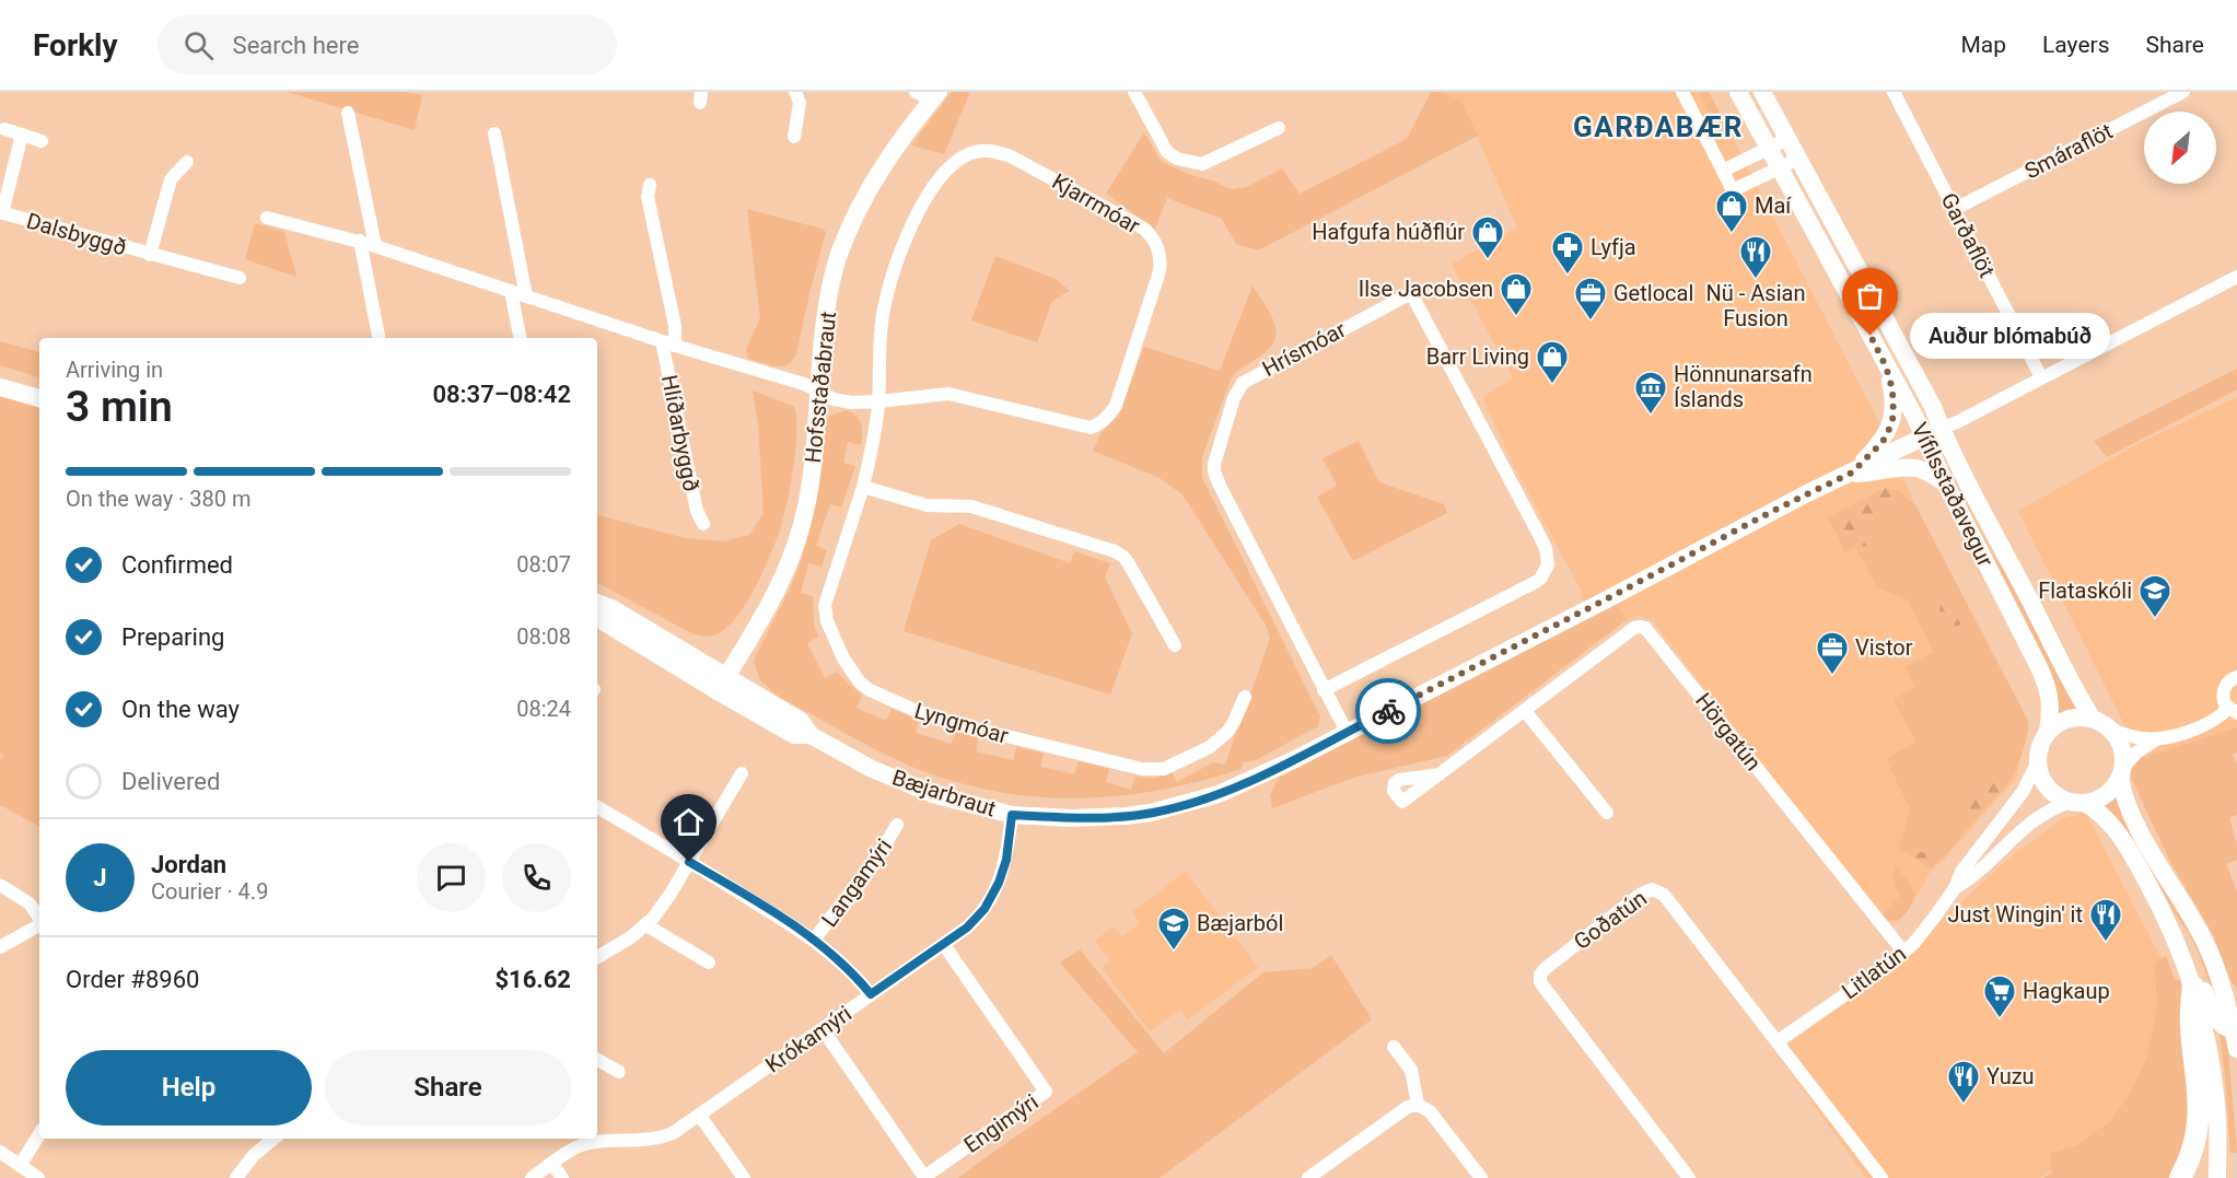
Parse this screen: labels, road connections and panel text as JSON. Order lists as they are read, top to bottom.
{
  "streets": {
    "main road": ["Hofsstaðabraut", "Vífilsstaðavegur", "Bæjarbraut"],
    "street": [
      "Smáraflöt",
      "Kjarrmóar",
      "Dalsbyggð",
      "Garðaflöt",
      "Hrísmóar",
      "Hlíðarbyggð",
      "Lyngmóar",
      "Hörgatún",
      "Langamýri",
      "Goðatún",
      "Litlatún",
      "Krókamýri",
      "Engimýri"
    ]
  },
  "crossings": [
    ["Smáraflöt", "Garðaflöt"],
    ["Kjarrmóar", "Hofsstaðabraut"],
    ["Kjarrmóar", "Hlíðarbyggð"],
    ["Kjarrmóar", "Lyngmóar"],
    ["Hrísmóar", "Bæjarbraut"],
    ["Hofsstaðabraut", "Hlíðarbyggð"],
    ["Hofsstaðabraut", "Bæjarbraut"],
    ["Vífilsstaðavegur", "Bæjarbraut"],
    ["Vífilsstaðavegur", "Litlatún"],
    ["Hörgatún", "Litlatún"],
    ["Bæjarbraut", "Krókamýri"],
    ["Langamýri", "Krókamýri"],
    ["Goðatún", "Litlatún"],
    ["Krókamýri", "Engimýri"]
  ],
  "districts": ["GARÐABÆR"],
  "places": {
    "shop": [
      "Maí",
      "Hafgufa húðflúr",
      "Ilse Jacobsen",
      "Barr Living"
    ],
    "pharmacy": ["Lyfja"],
    "restaurant": ["Nü - Asian Fusion", "Just Wingin' it", "Yuzu"],
    "office": ["Getlocal", "Vistor"],
    "other": ["Auður blómabúð"],
    "museum": ["Hönnunarsafn Íslands"],
    "school or university": ["Flataskóli", "Bæjarból"],
    "supermarket": ["Hagkaup"]
  },
  "north": "bottom left",
  "page": {
    "header": "Forkly",
    "search": "Search here",
    "nav": ["Map", "Layers", "Share"],
    "bubble": "Auður blómabúð",
    "heading": ["3 min", "Arriving in", "08:37–08:42"],
    "panel": [
      "Jordan",
      "Courier · 4.9",
      "Order #8960",
      "$16.62"
    ],
    "bar": "On the way · 380 m",
    "list": [
      ["Confirmed", "08:07"],
      ["Preparing", "08:08"],
      ["On the way", "08:24"],
      "Delivered"
    ],
    "round": "J",
    "buttons": ["Help", "Share"]
  }
}
